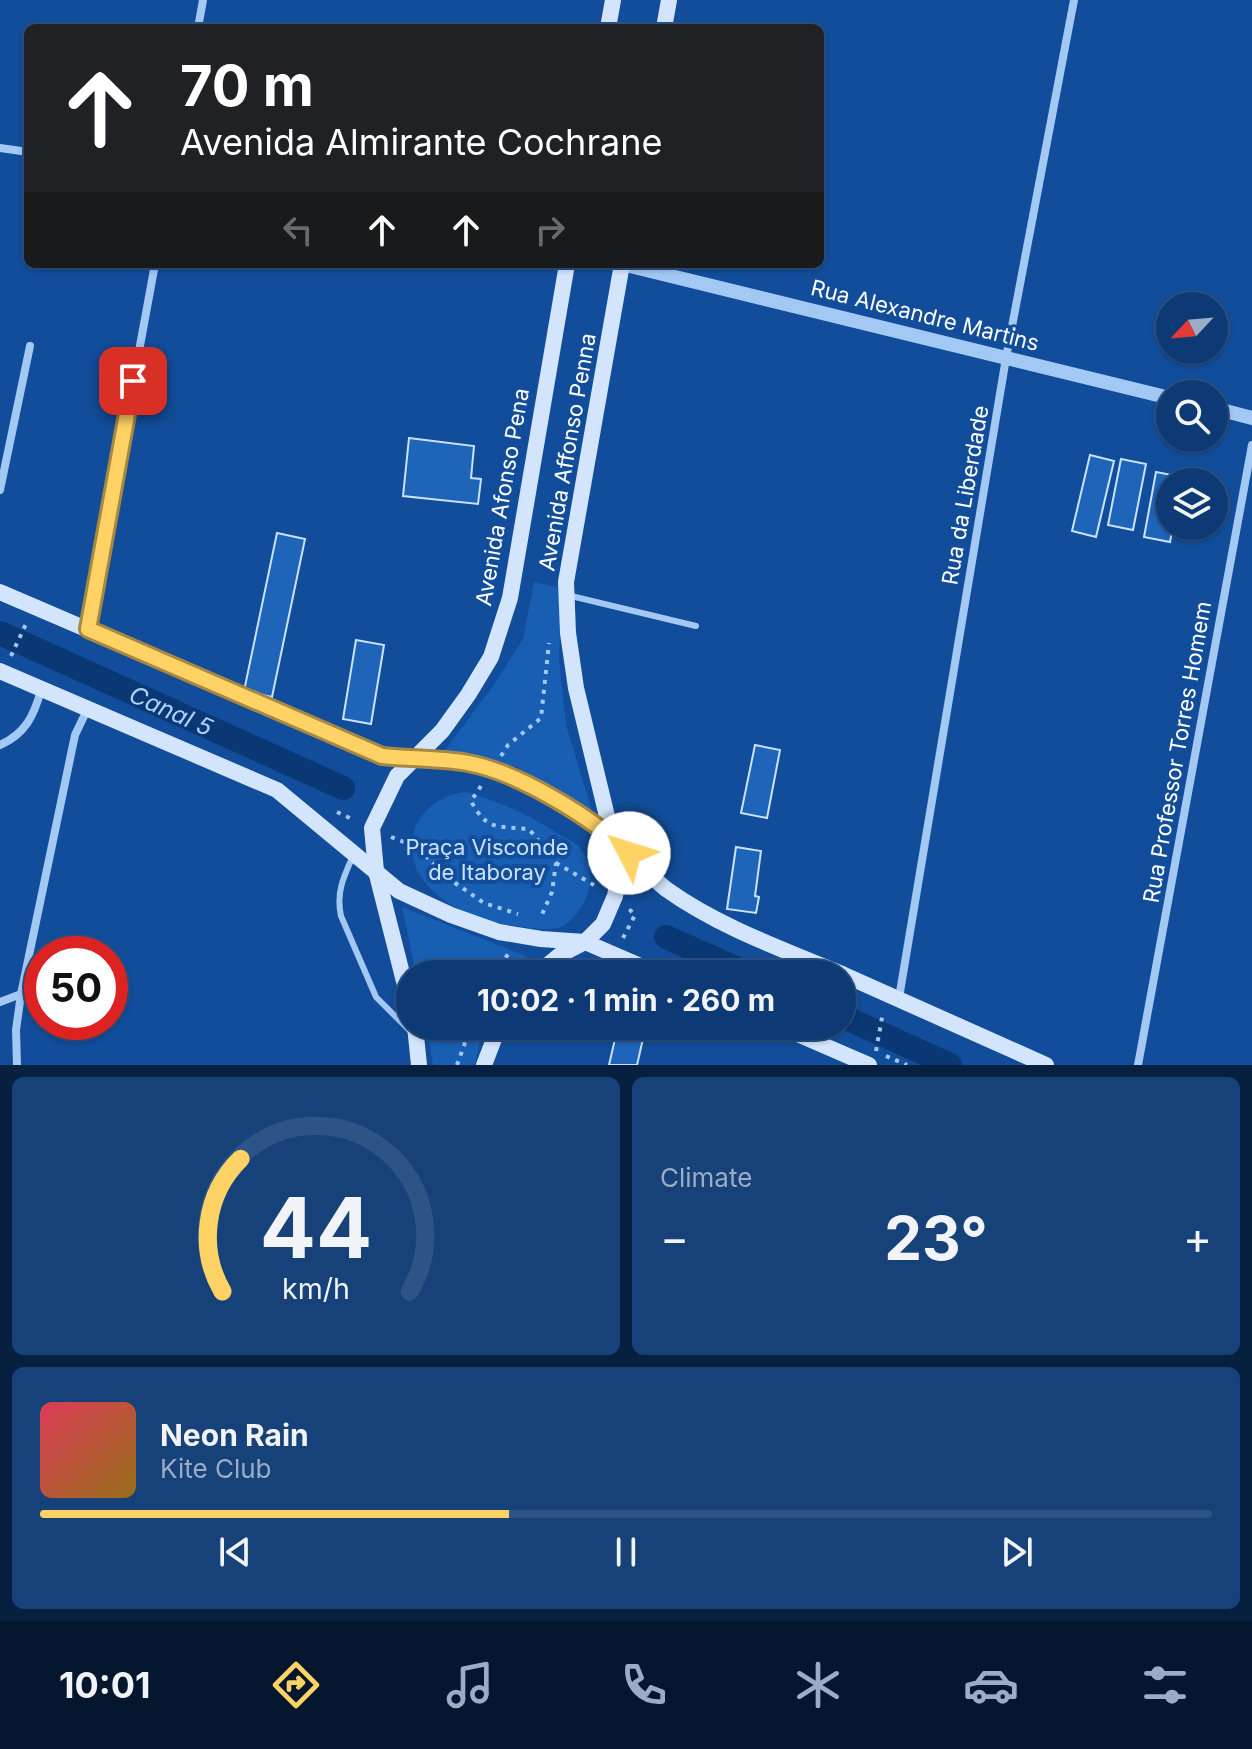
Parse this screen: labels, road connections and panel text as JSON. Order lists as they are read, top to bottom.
{
  "streets": {
    "main road": ["Avenida Affonso Penna", "Avenida Afonso Pena"],
    "street": ["Rua Alexandre Martins", "Rua da Liberdade", "Rua Professor Torres Homem"]
  },
  "crossings": [
    ["Rua Alexandre Martins", "Rua da Liberdade"]
  ],
  "water": ["Canal 5"],
  "parks": ["Praça Visconde de Itaboray"],
  "north": "bottom left",
  "page": {
    "turn": ["70 m", "Avenida Almirante Cochrane"],
    "limit": "50",
    "trip": "10:02 · 1 min · 260 m",
    "tile": "Climate",
    "heat": ["−", "23°", "+"],
    "song": ["Neon Rain", "Kite Club"],
    "tabs": "10:01",
    "gauge": ["44", "km/h"]
  }
}
